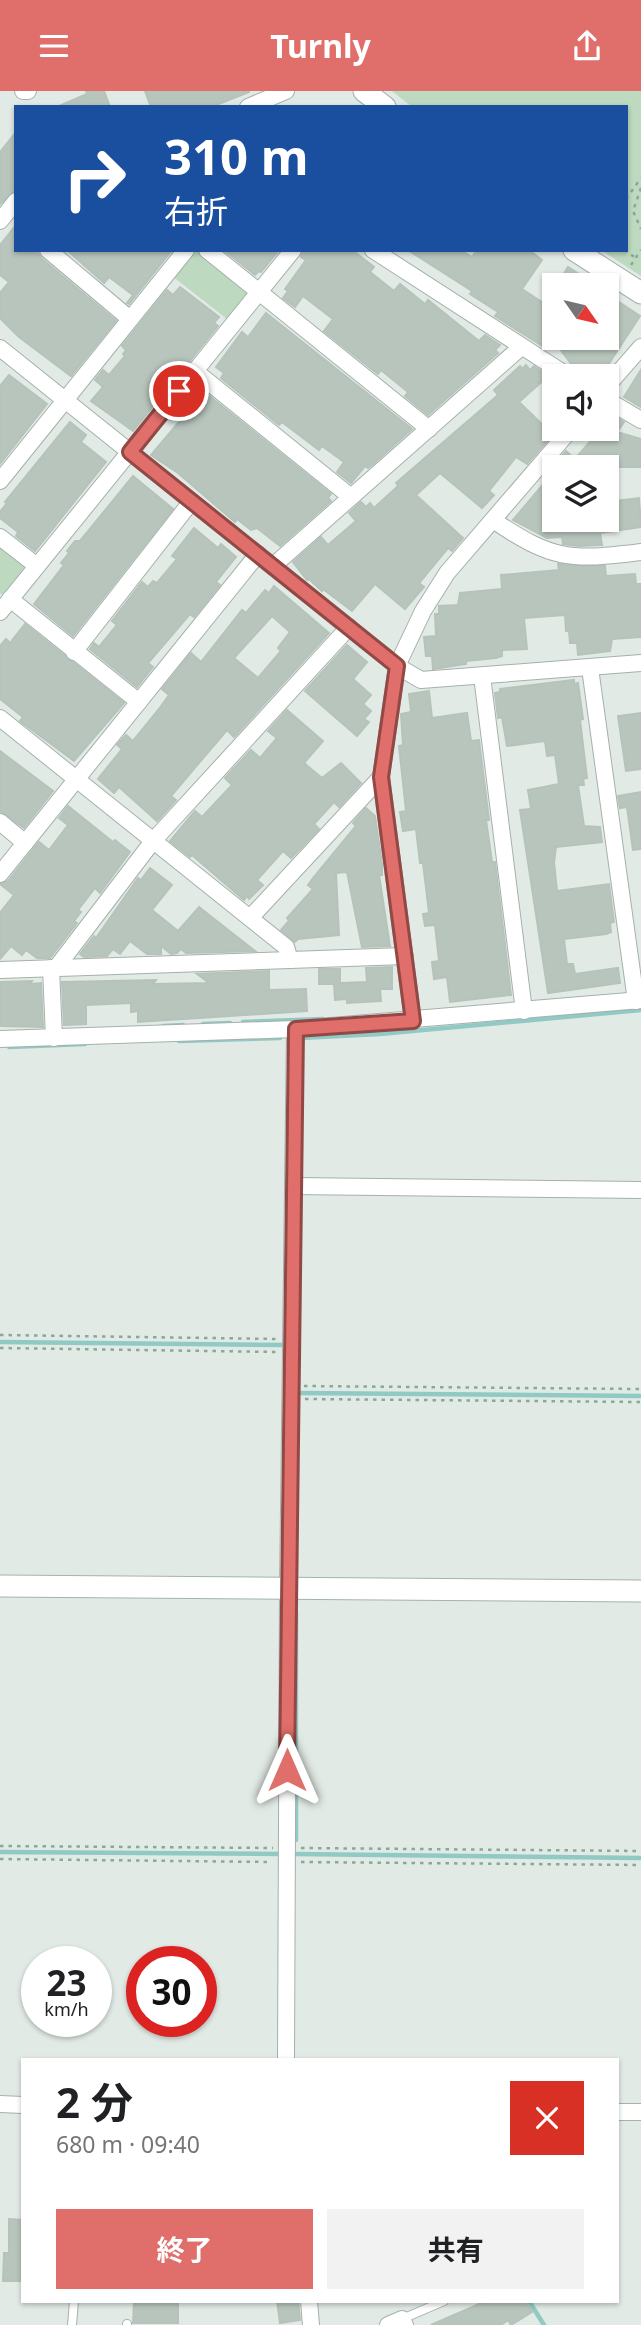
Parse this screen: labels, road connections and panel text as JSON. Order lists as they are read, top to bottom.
{
  "north": "bottom right",
  "page": {
    "header": "Turnly",
    "turn": ["310 m", "右折"],
    "speed": "23 km/h",
    "limit": "30",
    "heading": ["2 分", "680 m · 09:40"],
    "buttons": ["終了", "共有"]
  }
}
